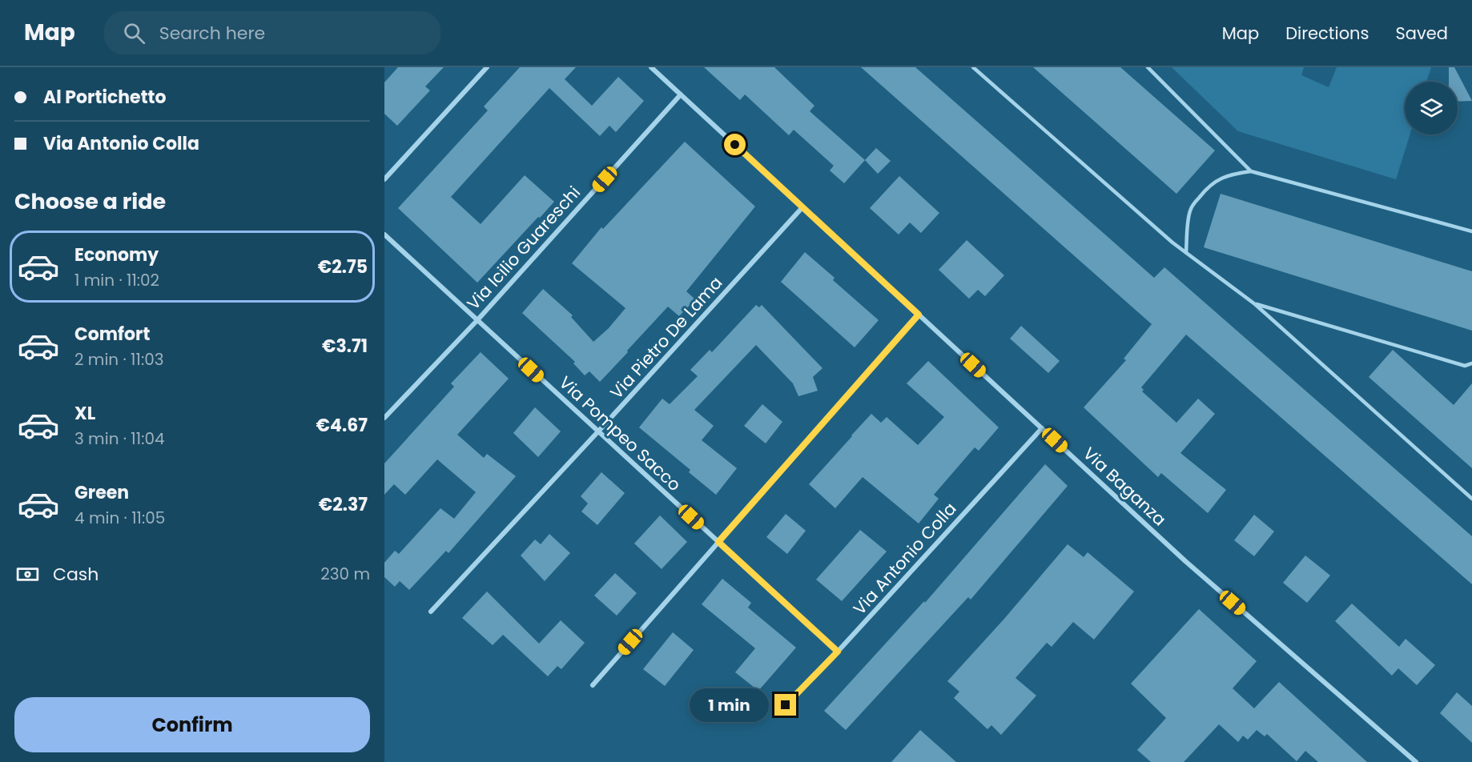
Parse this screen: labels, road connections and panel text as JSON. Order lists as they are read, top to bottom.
{
  "streets": {
    "street": [
      "Via Icilio Guareschi",
      "Via Pietro De Lama",
      "Via Pompeo Sacco",
      "Via Baganza",
      "Via Antonio Colla"
    ]
  },
  "crossings": [
    ["Via Icilio Guareschi", "Via Pompeo Sacco"],
    ["Via Icilio Guareschi", "Via Baganza"],
    ["Via Pietro De Lama", "Via Pompeo Sacco"],
    ["Via Pietro De Lama", "Via Baganza"],
    ["Via Pompeo Sacco", "Via Antonio Colla"],
    ["Via Baganza", "Via Antonio Colla"]
  ],
  "page": {
    "header": "Map",
    "search": "Search here",
    "nav": ["Map", "Directions", "Saved"],
    "banner": ["Al Portichetto", "Via Antonio Colla"],
    "heading": "Choose a ride",
    "list": [
      {
        "name": "Economy",
        "note": "1 min · 11:02",
        "value": "€2.75"
      },
      {
        "name": "Comfort",
        "note": "2 min · 11:03",
        "value": "€3.71"
      },
      {
        "name": "XL",
        "note": "3 min · 11:04",
        "value": "€4.67"
      },
      {
        "name": "Green",
        "note": "4 min · 11:05",
        "value": "€2.37"
      }
    ],
    "pay": ["Cash", "230 m"],
    "buttons": "Confirm",
    "bubble": "1 min"
  }
}
